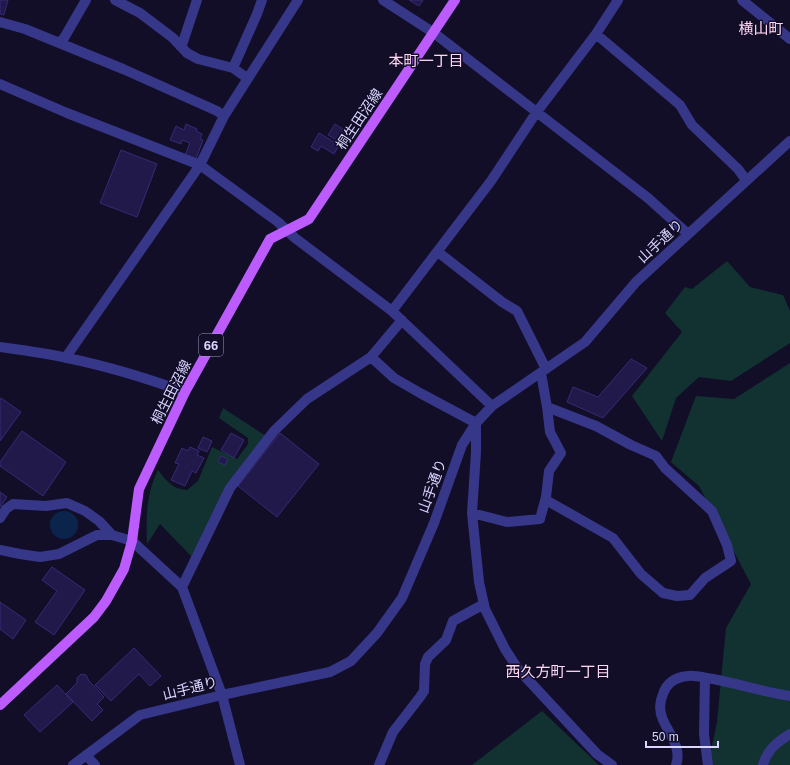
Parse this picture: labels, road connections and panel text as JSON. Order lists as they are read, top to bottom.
{
  "streets": {
    "main road": ["桐生田沼線", "66"],
    "street": ["山手通り"]
  },
  "districts": ["横山町", "本町一丁目", "西久方町一丁目"],
  "scale_bar": "50 m"
}
